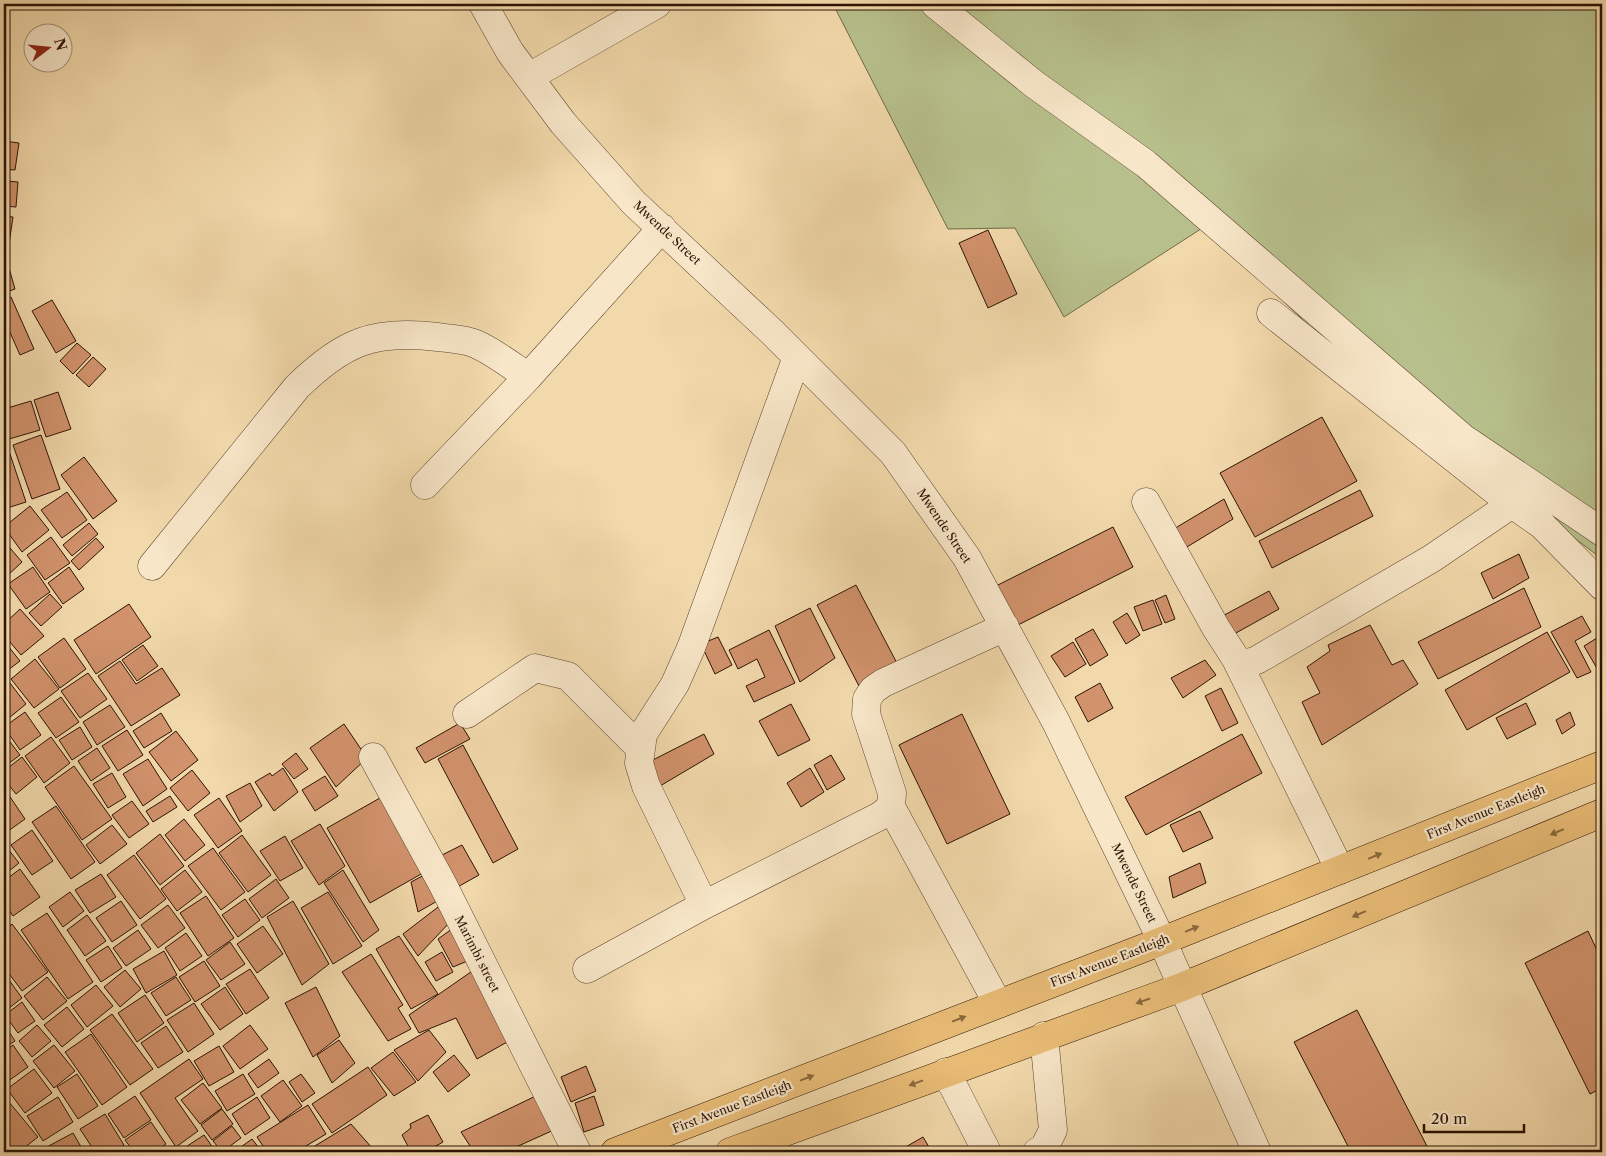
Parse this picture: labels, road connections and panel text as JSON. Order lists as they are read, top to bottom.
{
  "streets": {
    "main road": ["First Avenue Eastleigh"],
    "street": ["Mwende Street", "Marimbi street"]
  },
  "crossings": [
    ["Mwende Street", "First Avenue Eastleigh"]
  ],
  "scale_bar": "20 m",
  "north": "right"
}
